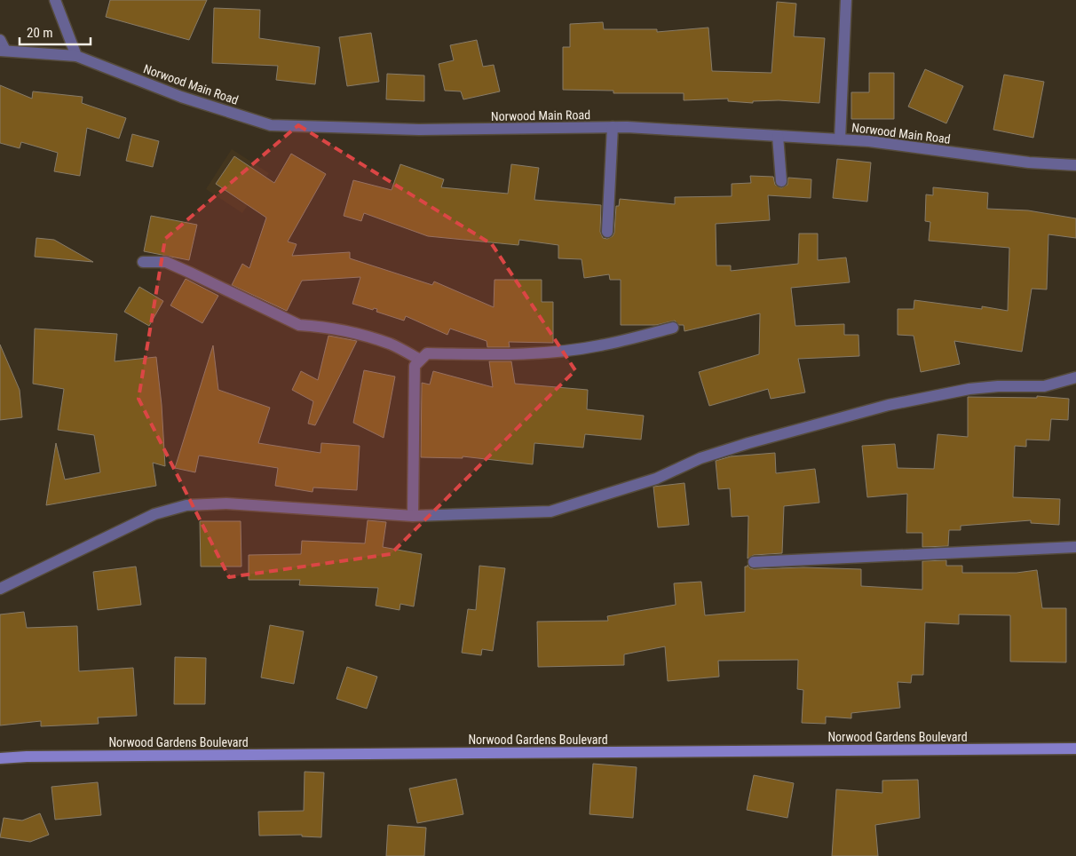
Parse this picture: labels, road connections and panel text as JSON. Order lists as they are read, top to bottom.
{
  "streets": {
    "street": ["Norwood Main Road", "Norwood Gardens Boulevard"]
  },
  "scale_bar": "20 m"
}
